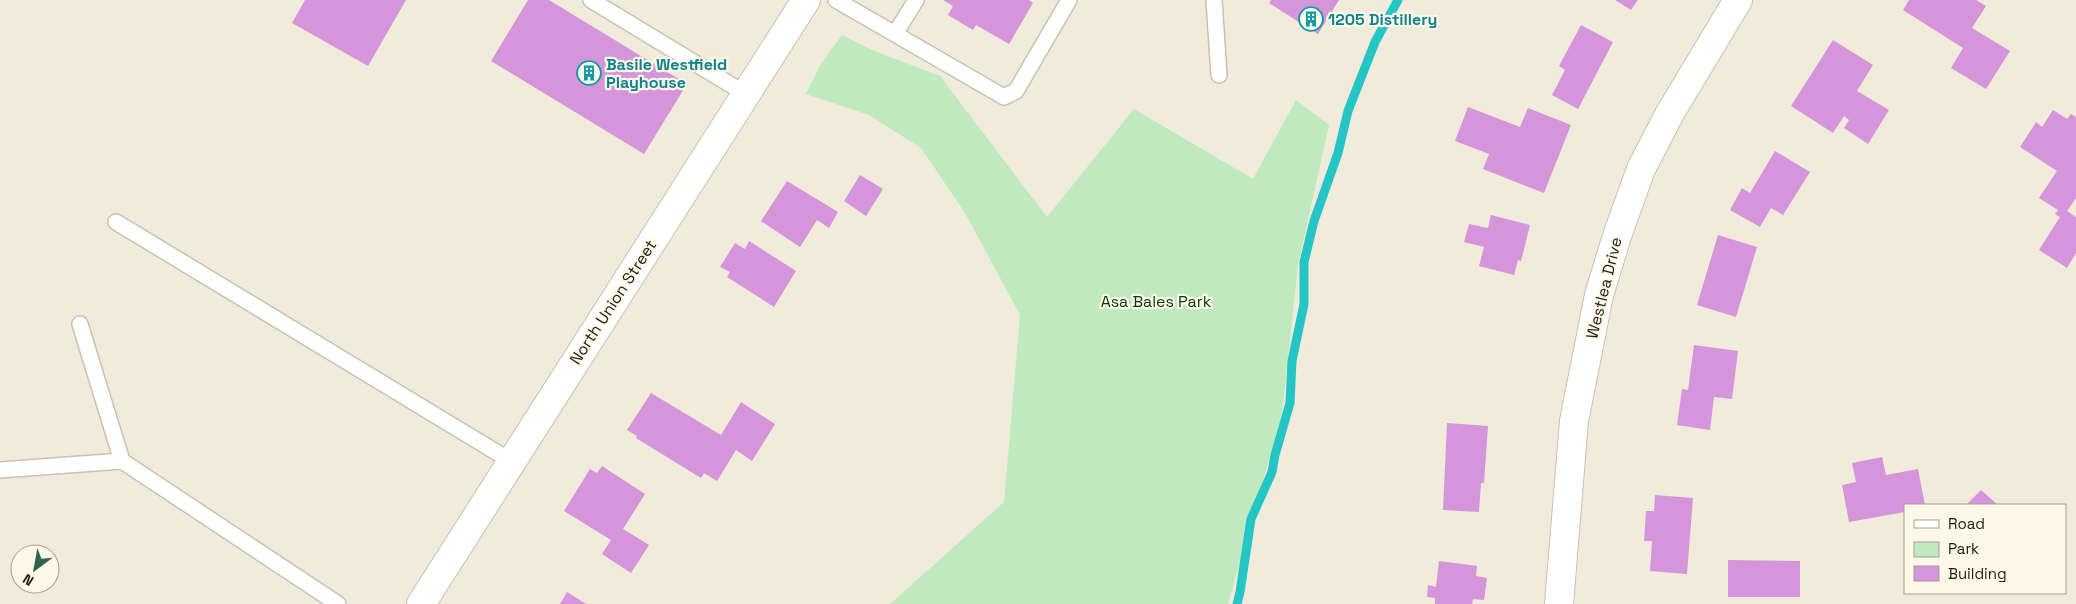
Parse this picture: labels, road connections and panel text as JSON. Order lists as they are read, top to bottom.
{
  "streets": {
    "street": ["Westlea Drive", "North Union Street"]
  },
  "parks": ["Asa Bales Park"],
  "places": {
    "building": ["1205 Distillery", "Basile Westfield Playhouse"]
  },
  "legend": ["Road", "Park", "Building"],
  "north": "bottom left"
}
